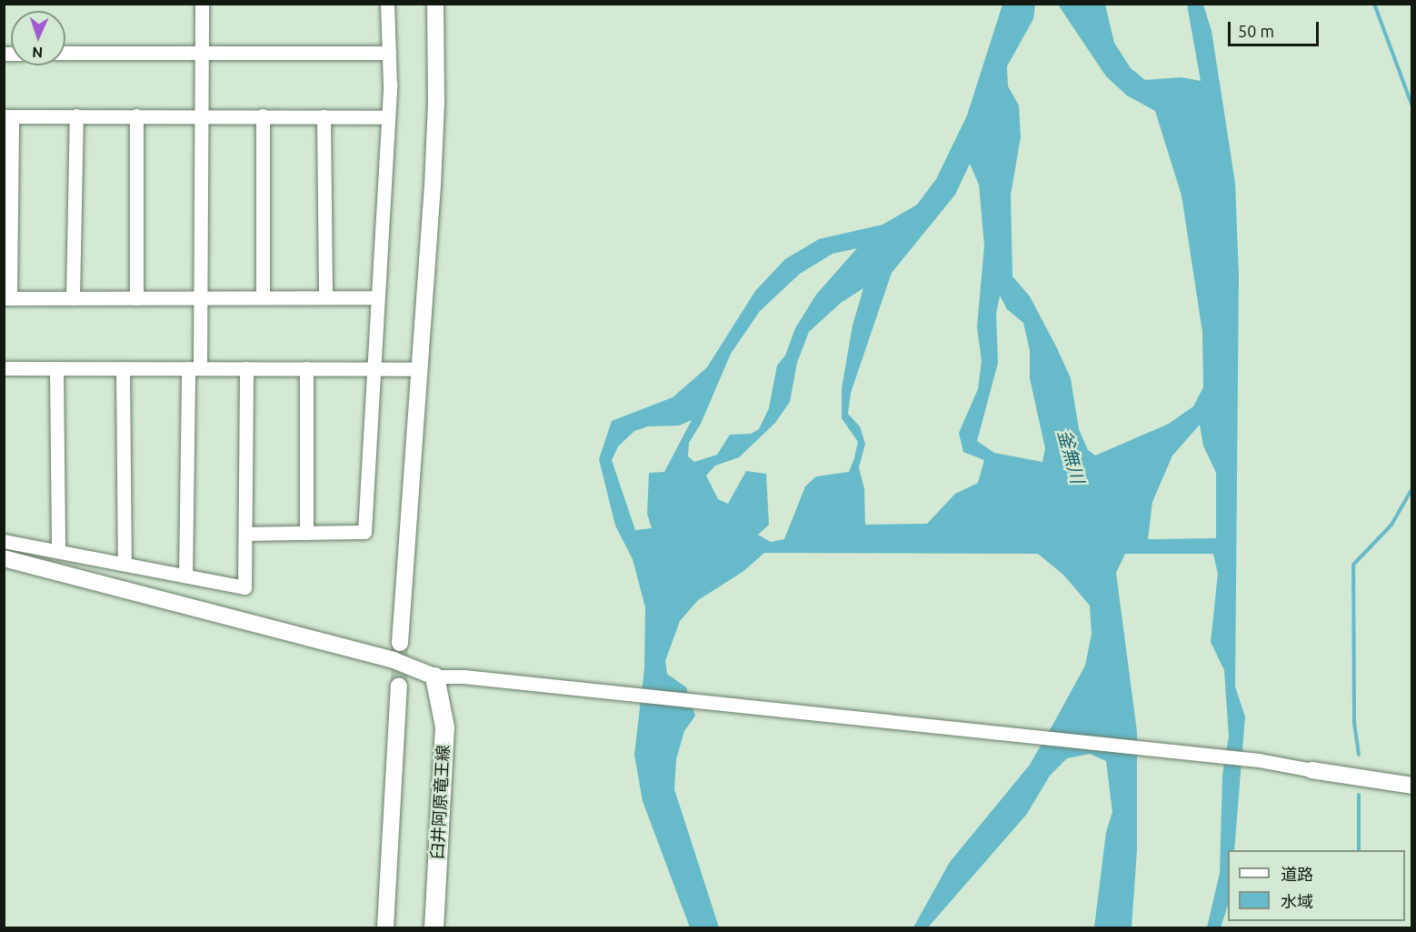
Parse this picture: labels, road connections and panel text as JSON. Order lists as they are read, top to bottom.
{
  "streets": {
    "main road": ["臼井阿原竜王線"]
  },
  "water": ["釜無川"],
  "legend": ["道路", "水域"],
  "scale_bar": "50 m",
  "north": "bottom"
}
